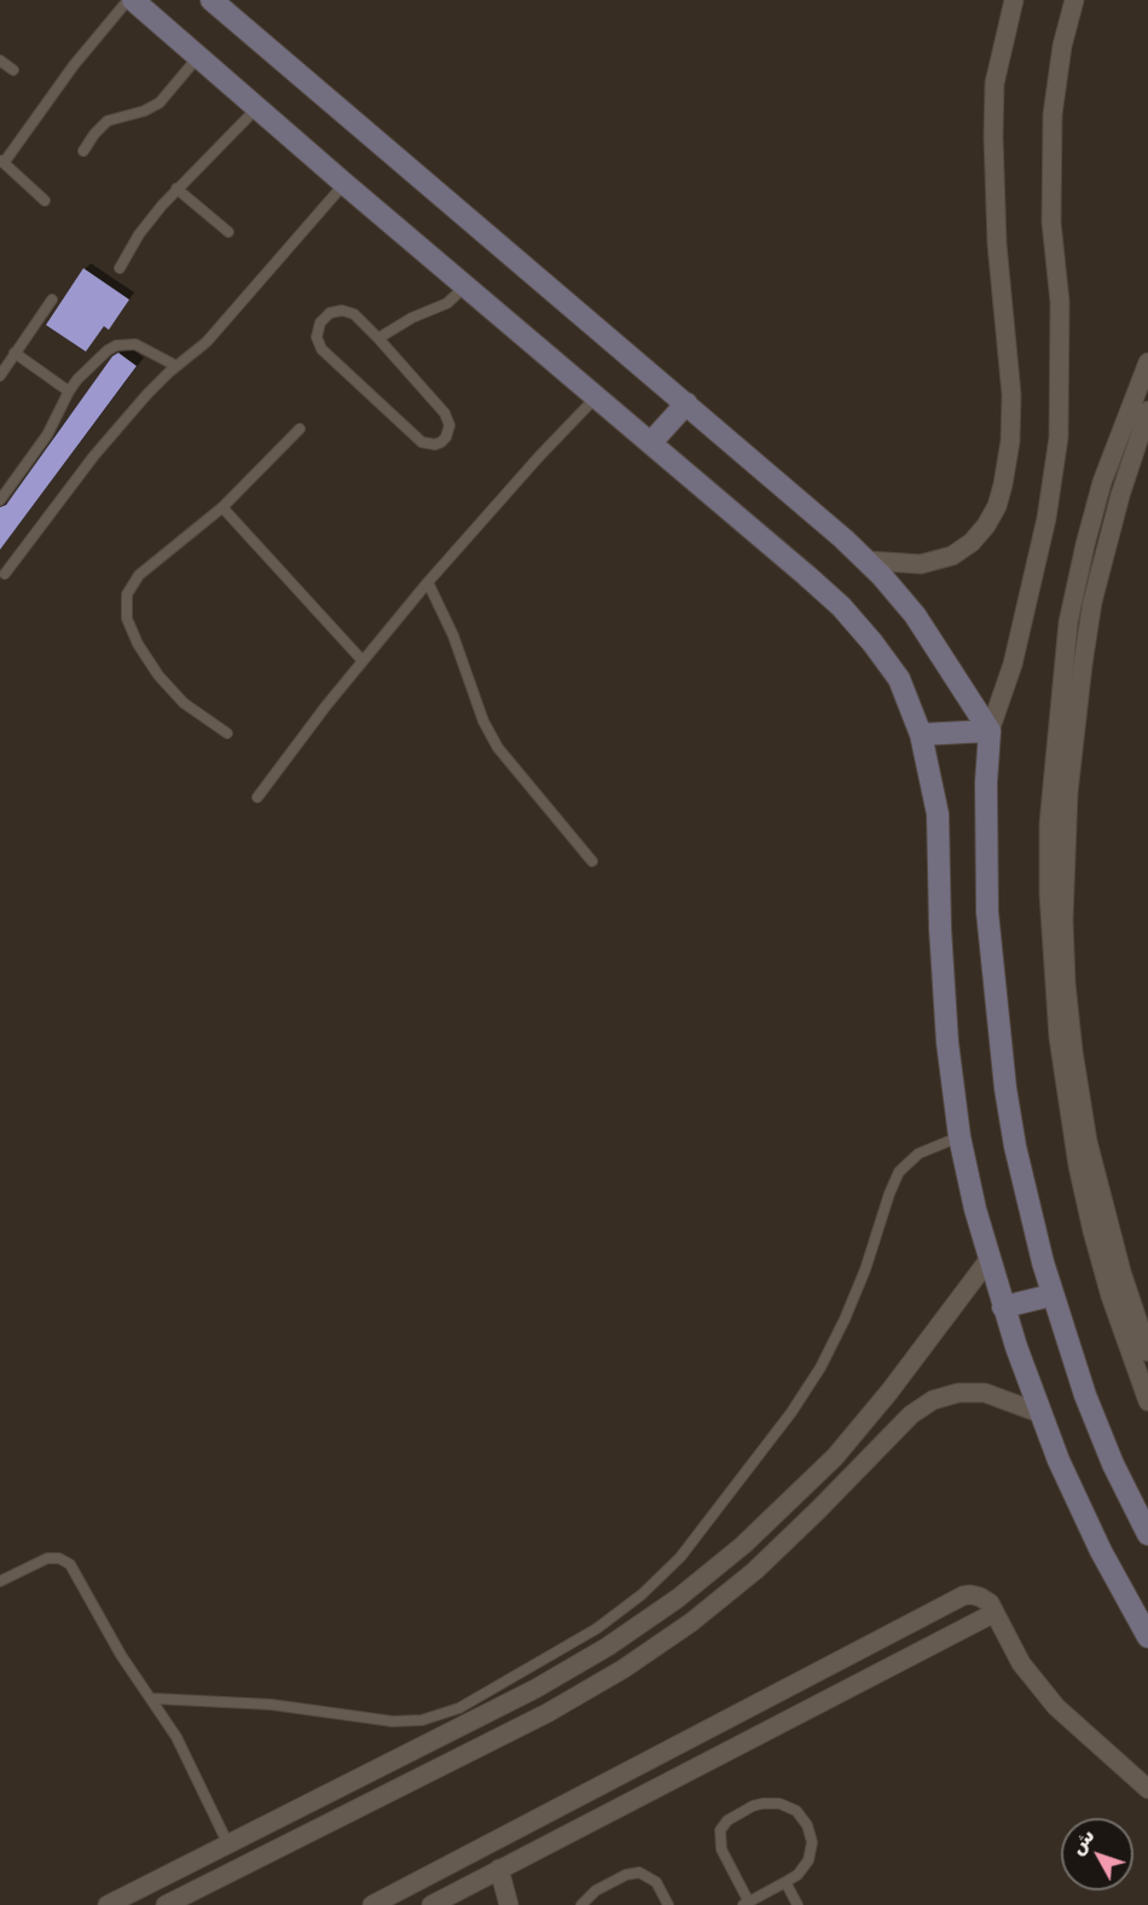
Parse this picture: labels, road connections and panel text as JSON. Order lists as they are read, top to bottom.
{
  "north": "top left"
}
